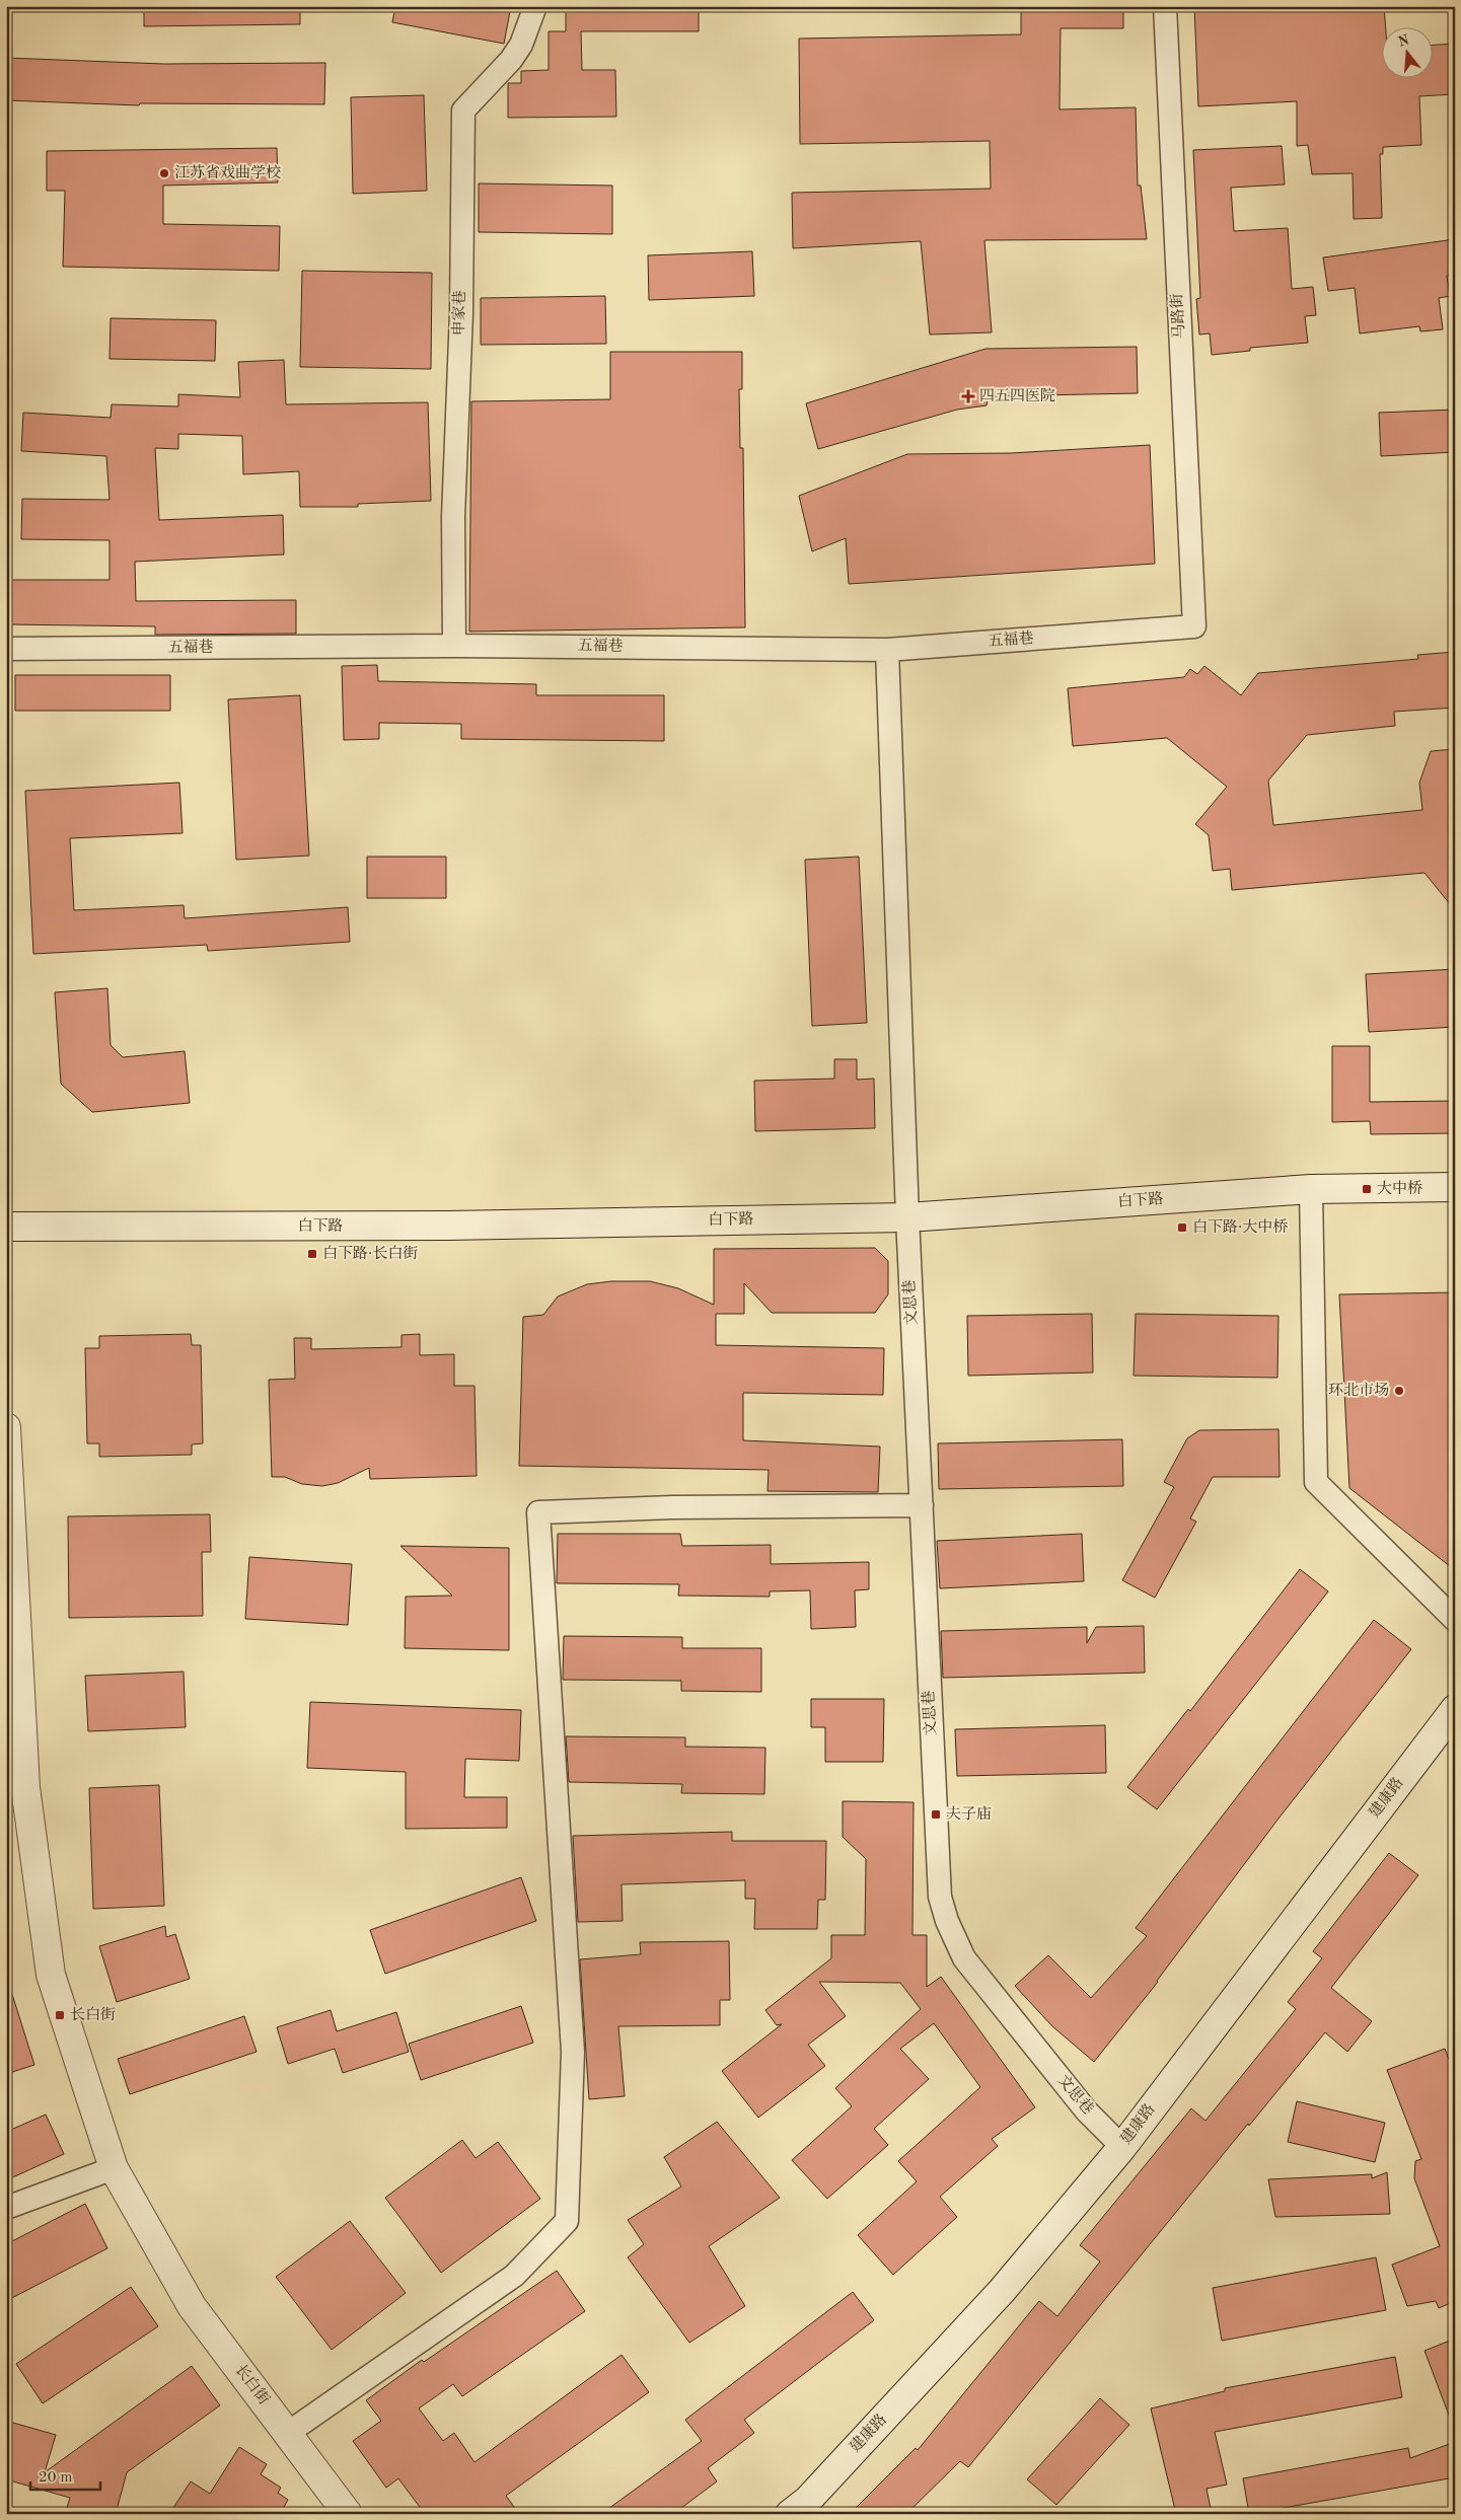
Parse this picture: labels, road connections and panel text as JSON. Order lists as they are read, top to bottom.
{
  "streets": {
    "main road": ["白下路", "建康路", "长白街"],
    "street": [
      "申家巷",
      "马路街",
      "五福巷",
      "文思巷"
    ]
  },
  "crossings": [
    ["申家巷", "五福巷"],
    ["马路街", "五福巷"],
    ["五福巷", "文思巷"],
    ["白下路", "文思巷"],
    ["文思巷", "建康路"]
  ],
  "places": {
    "other": ["江苏省戏曲学校", "环北市场"],
    "health": ["四五四医院"],
    "transit": [
      "大中桥",
      "白下路·大中桥",
      "白下路·长白街",
      "夫子庙",
      "长白街"
    ]
  },
  "scale_bar": "20 m",
  "north": "top"
}
